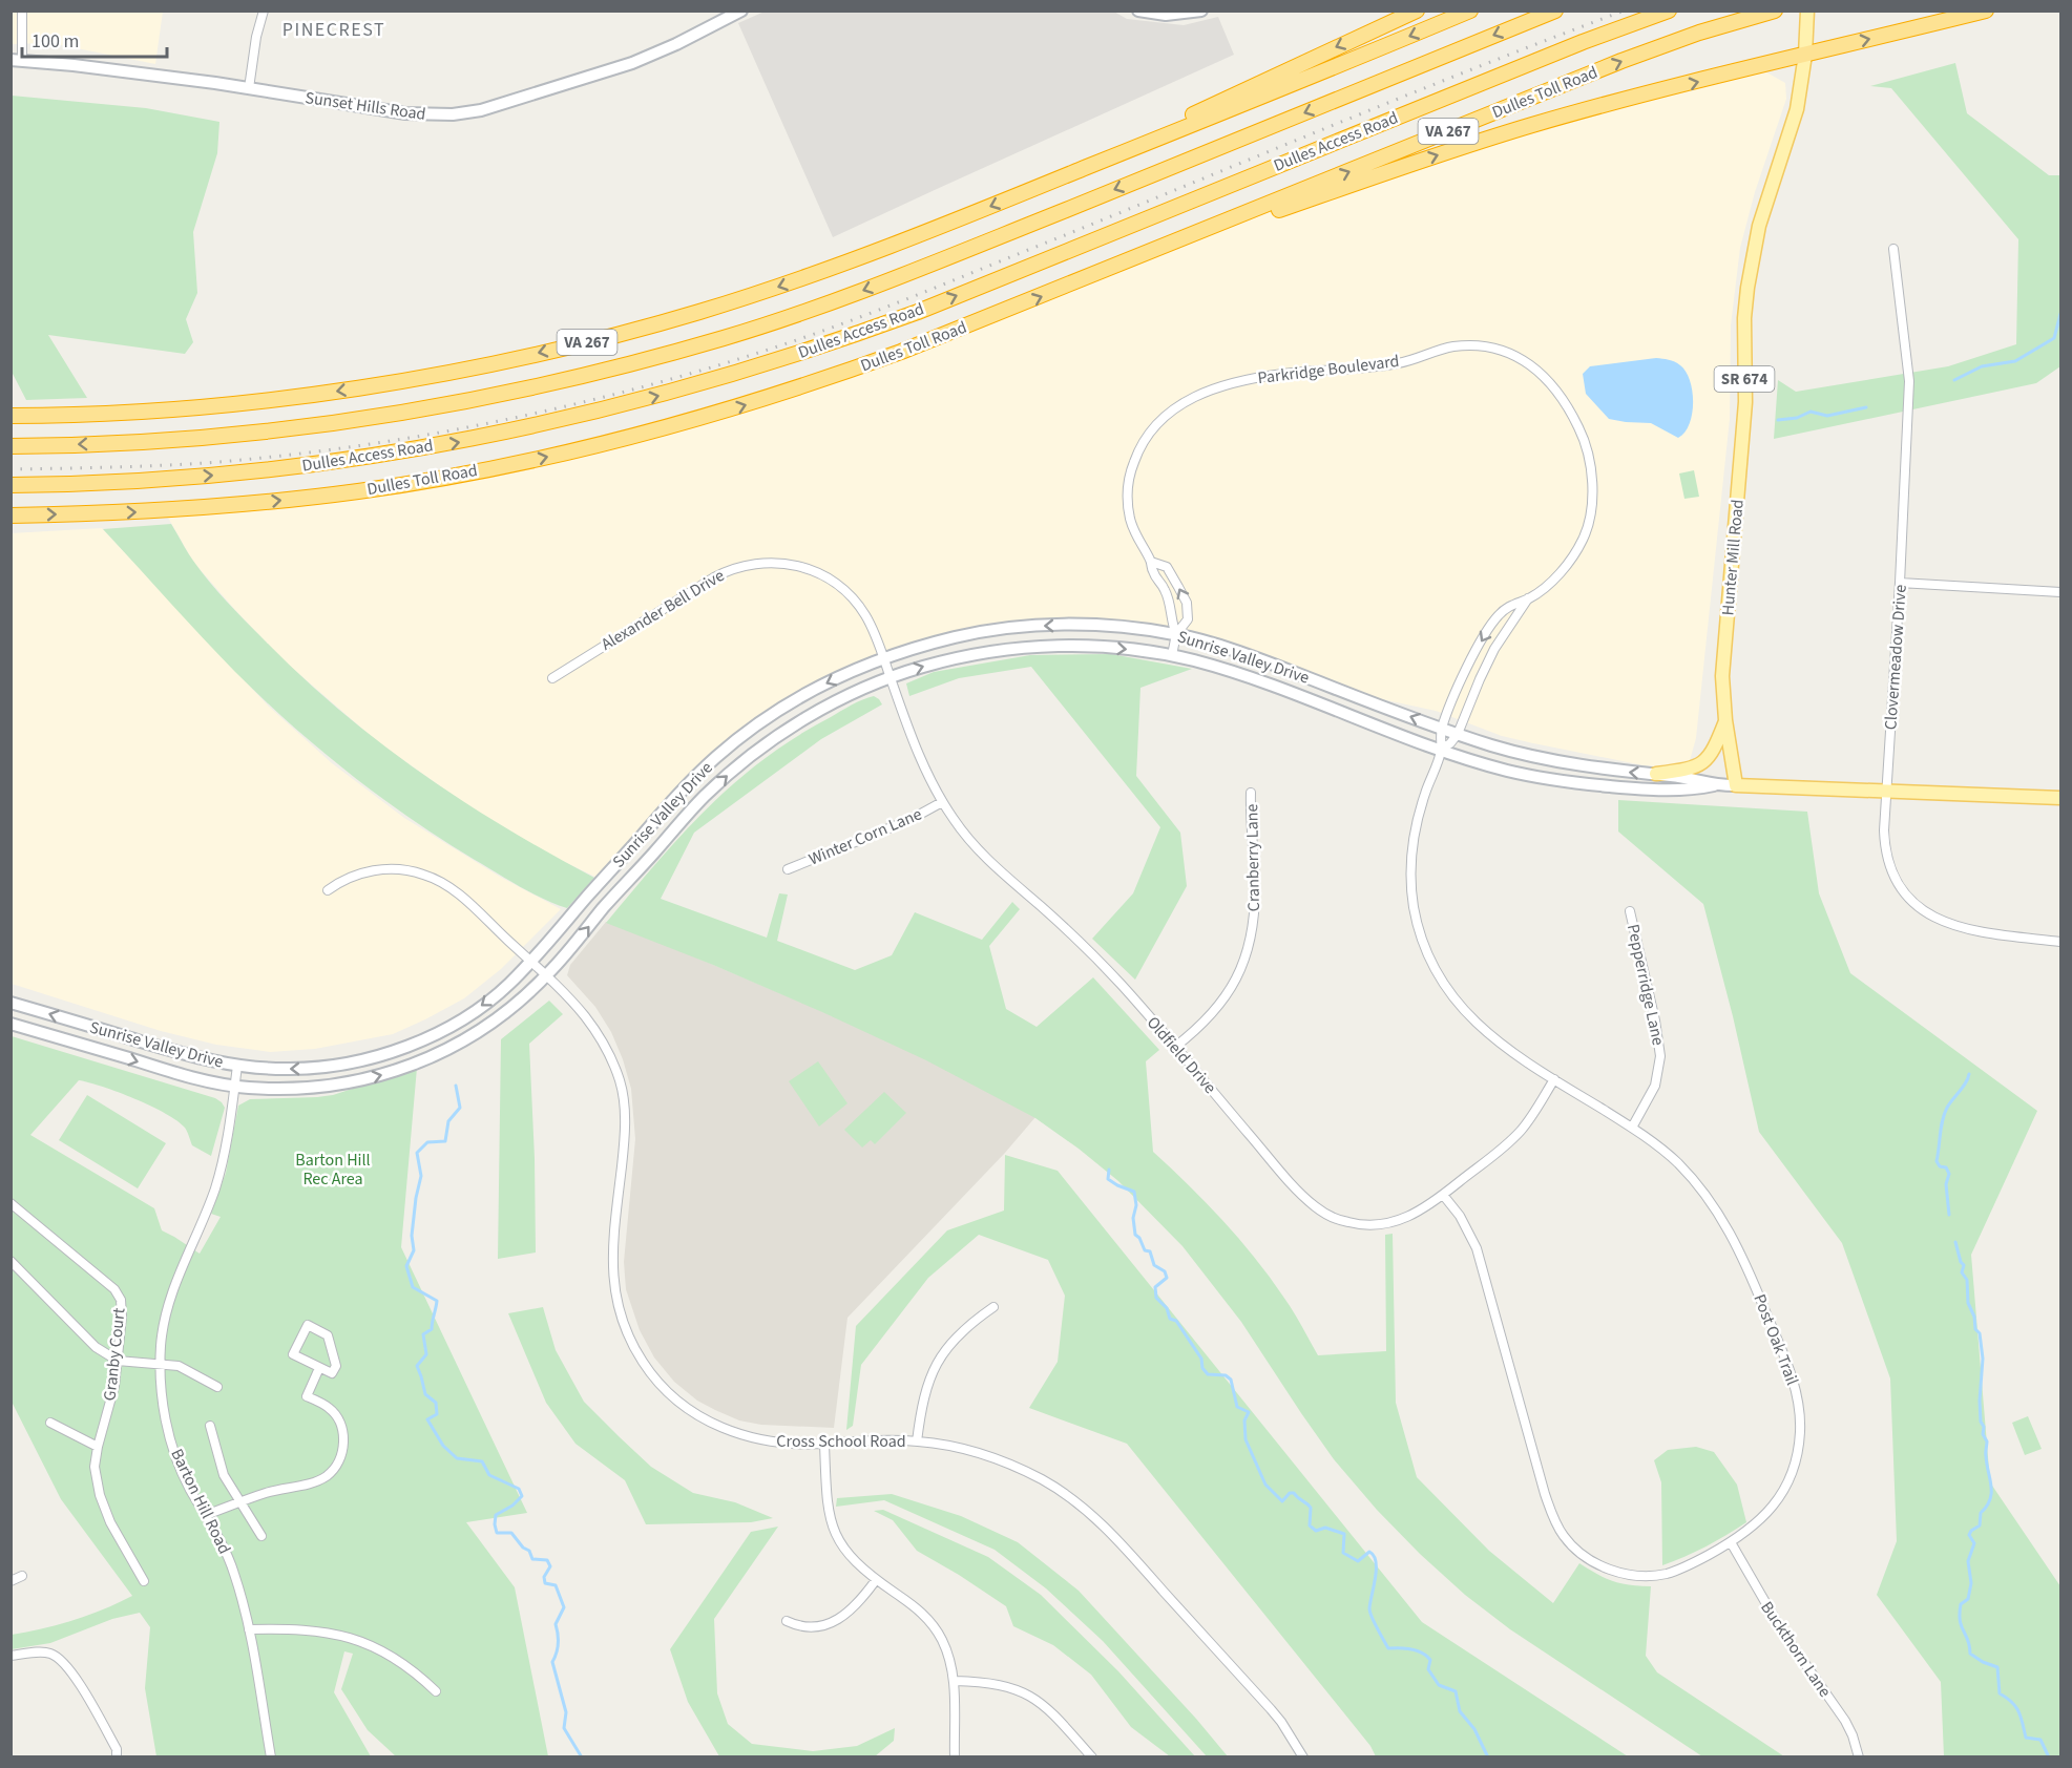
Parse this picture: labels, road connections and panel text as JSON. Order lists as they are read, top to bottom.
{
  "streets": {
    "highway": ["Dulles Toll Road", "VA 267", "Dulles Access Road"],
    "main road": [
      "Sunset Hills Road",
      "SR 674",
      "Hunter Mill Road",
      "Sunrise Valley Drive"
    ],
    "street": [
      "Parkridge Boulevard",
      "Alexander Bell Drive",
      "Clovermeadow Drive",
      "Winter Corn Lane",
      "Cranberry Lane",
      "Pepperridge Lane",
      "Oldfield Drive",
      "Post Oak Trail",
      "Granby Court",
      "Cross School Road",
      "Barton Hill Road",
      "Buckthorn Lane"
    ]
  },
  "crossings": [
    ["Parkridge Boulevard", "Sunrise Valley Drive"],
    ["Parkridge Boulevard", "Post Oak Trail"],
    ["Hunter Mill Road", "Sunrise Valley Drive"],
    ["Alexander Bell Drive", "Sunrise Valley Drive"],
    ["Alexander Bell Drive", "Oldfield Drive"],
    ["Sunrise Valley Drive", "Oldfield Drive"],
    ["Sunrise Valley Drive", "Post Oak Trail"],
    ["Sunrise Valley Drive", "Cross School Road"],
    ["Sunrise Valley Drive", "Barton Hill Road"],
    ["Winter Corn Lane", "Oldfield Drive"],
    ["Cranberry Lane", "Oldfield Drive"],
    ["Pepperridge Lane", "Post Oak Trail"],
    ["Oldfield Drive", "Post Oak Trail"],
    ["Post Oak Trail", "Buckthorn Lane"]
  ],
  "districts": ["PINECREST"],
  "parks": ["Barton Hill Rec Area"],
  "scale_bar": "100 m"
}
